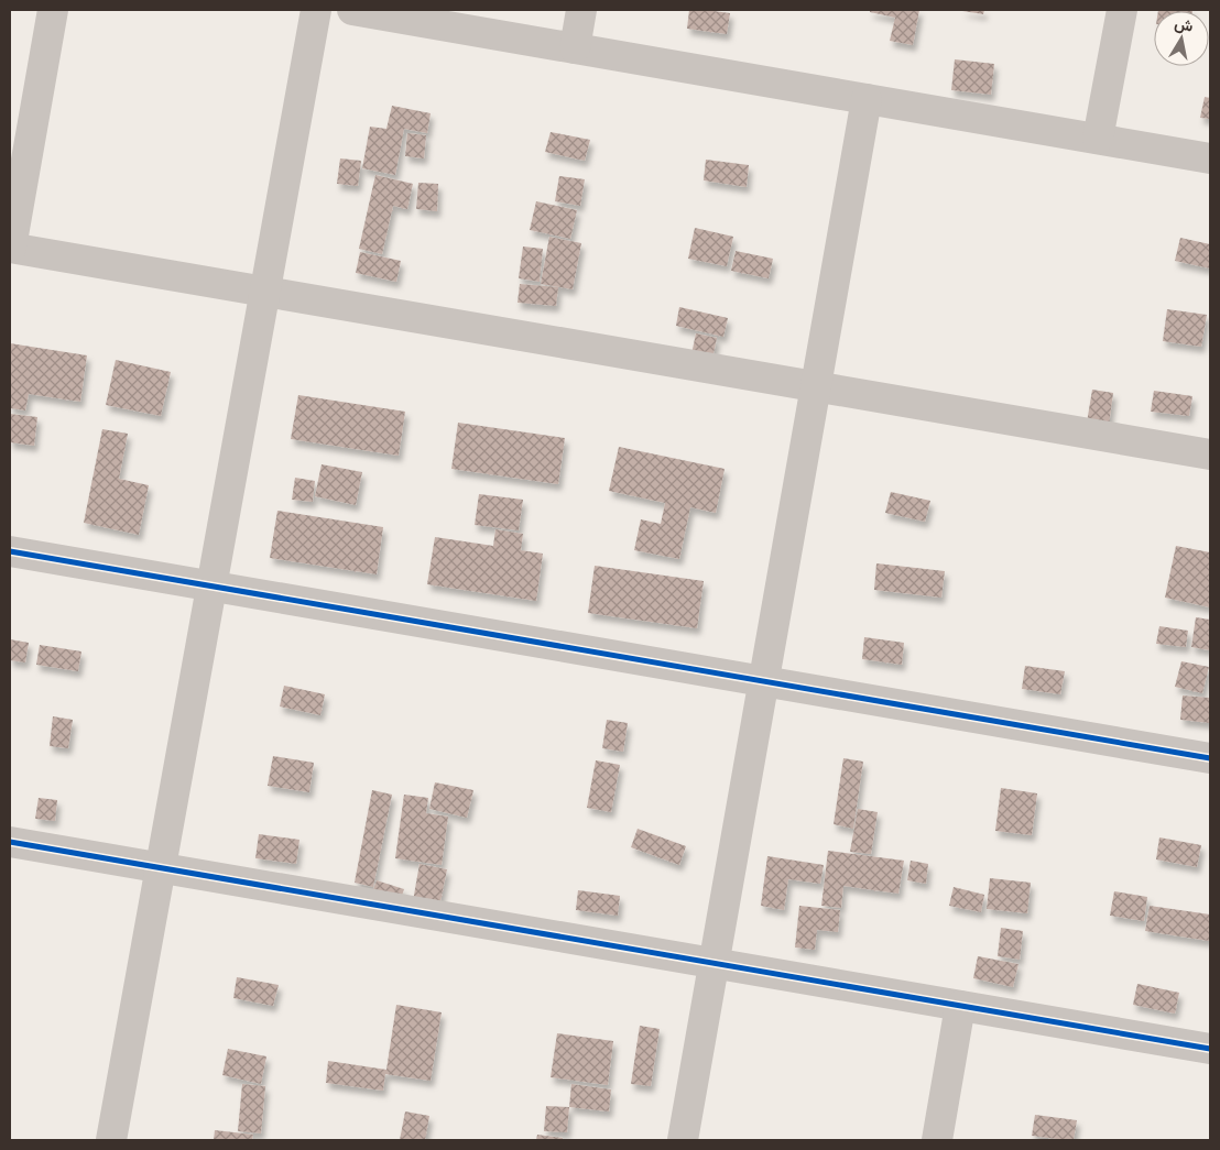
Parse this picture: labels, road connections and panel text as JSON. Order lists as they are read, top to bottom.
{
  "north": "top"
}
